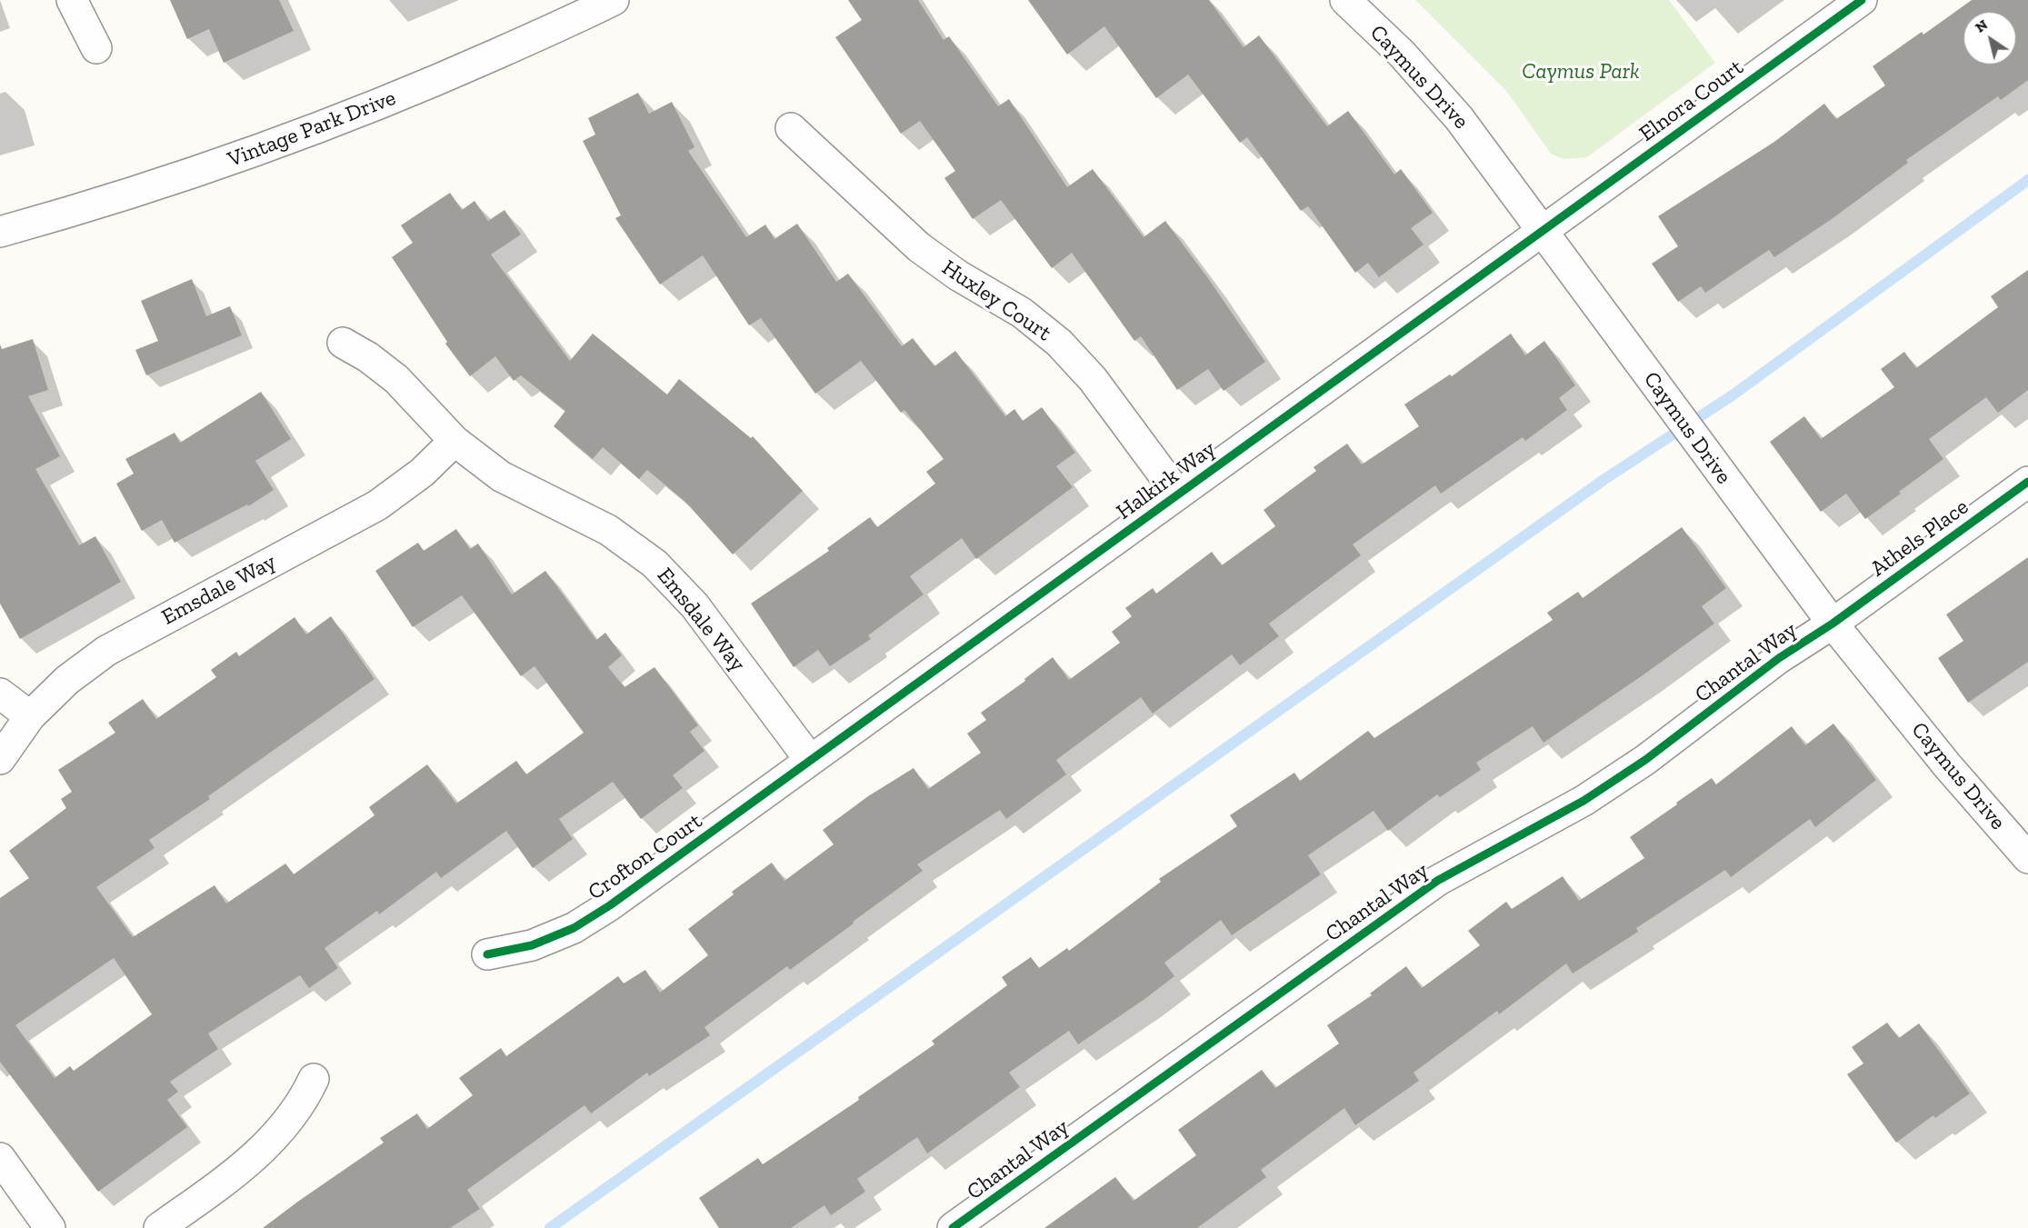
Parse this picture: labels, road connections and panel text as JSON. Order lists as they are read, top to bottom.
{
  "streets": {
    "street": [
      "Caymus Drive",
      "Elnora Court",
      "Vintage Park Drive",
      "Huxley Court",
      "Halkirk Way",
      "Athels Place",
      "Emsdale Way",
      "Chantal Way",
      "Crofton Court"
    ]
  },
  "crossings": [
    ["Caymus Drive", "Elnora Court"],
    ["Caymus Drive", "Halkirk Way"],
    ["Caymus Drive", "Athels Place"],
    ["Caymus Drive", "Chantal Way"],
    ["Elnora Court", "Halkirk Way"],
    ["Huxley Court", "Halkirk Way"],
    ["Halkirk Way", "Emsdale Way"],
    ["Halkirk Way", "Crofton Court"],
    ["Athels Place", "Chantal Way"],
    ["Emsdale Way", "Crofton Court"]
  ],
  "parks": ["Caymus Park"],
  "north": "top left"
}
